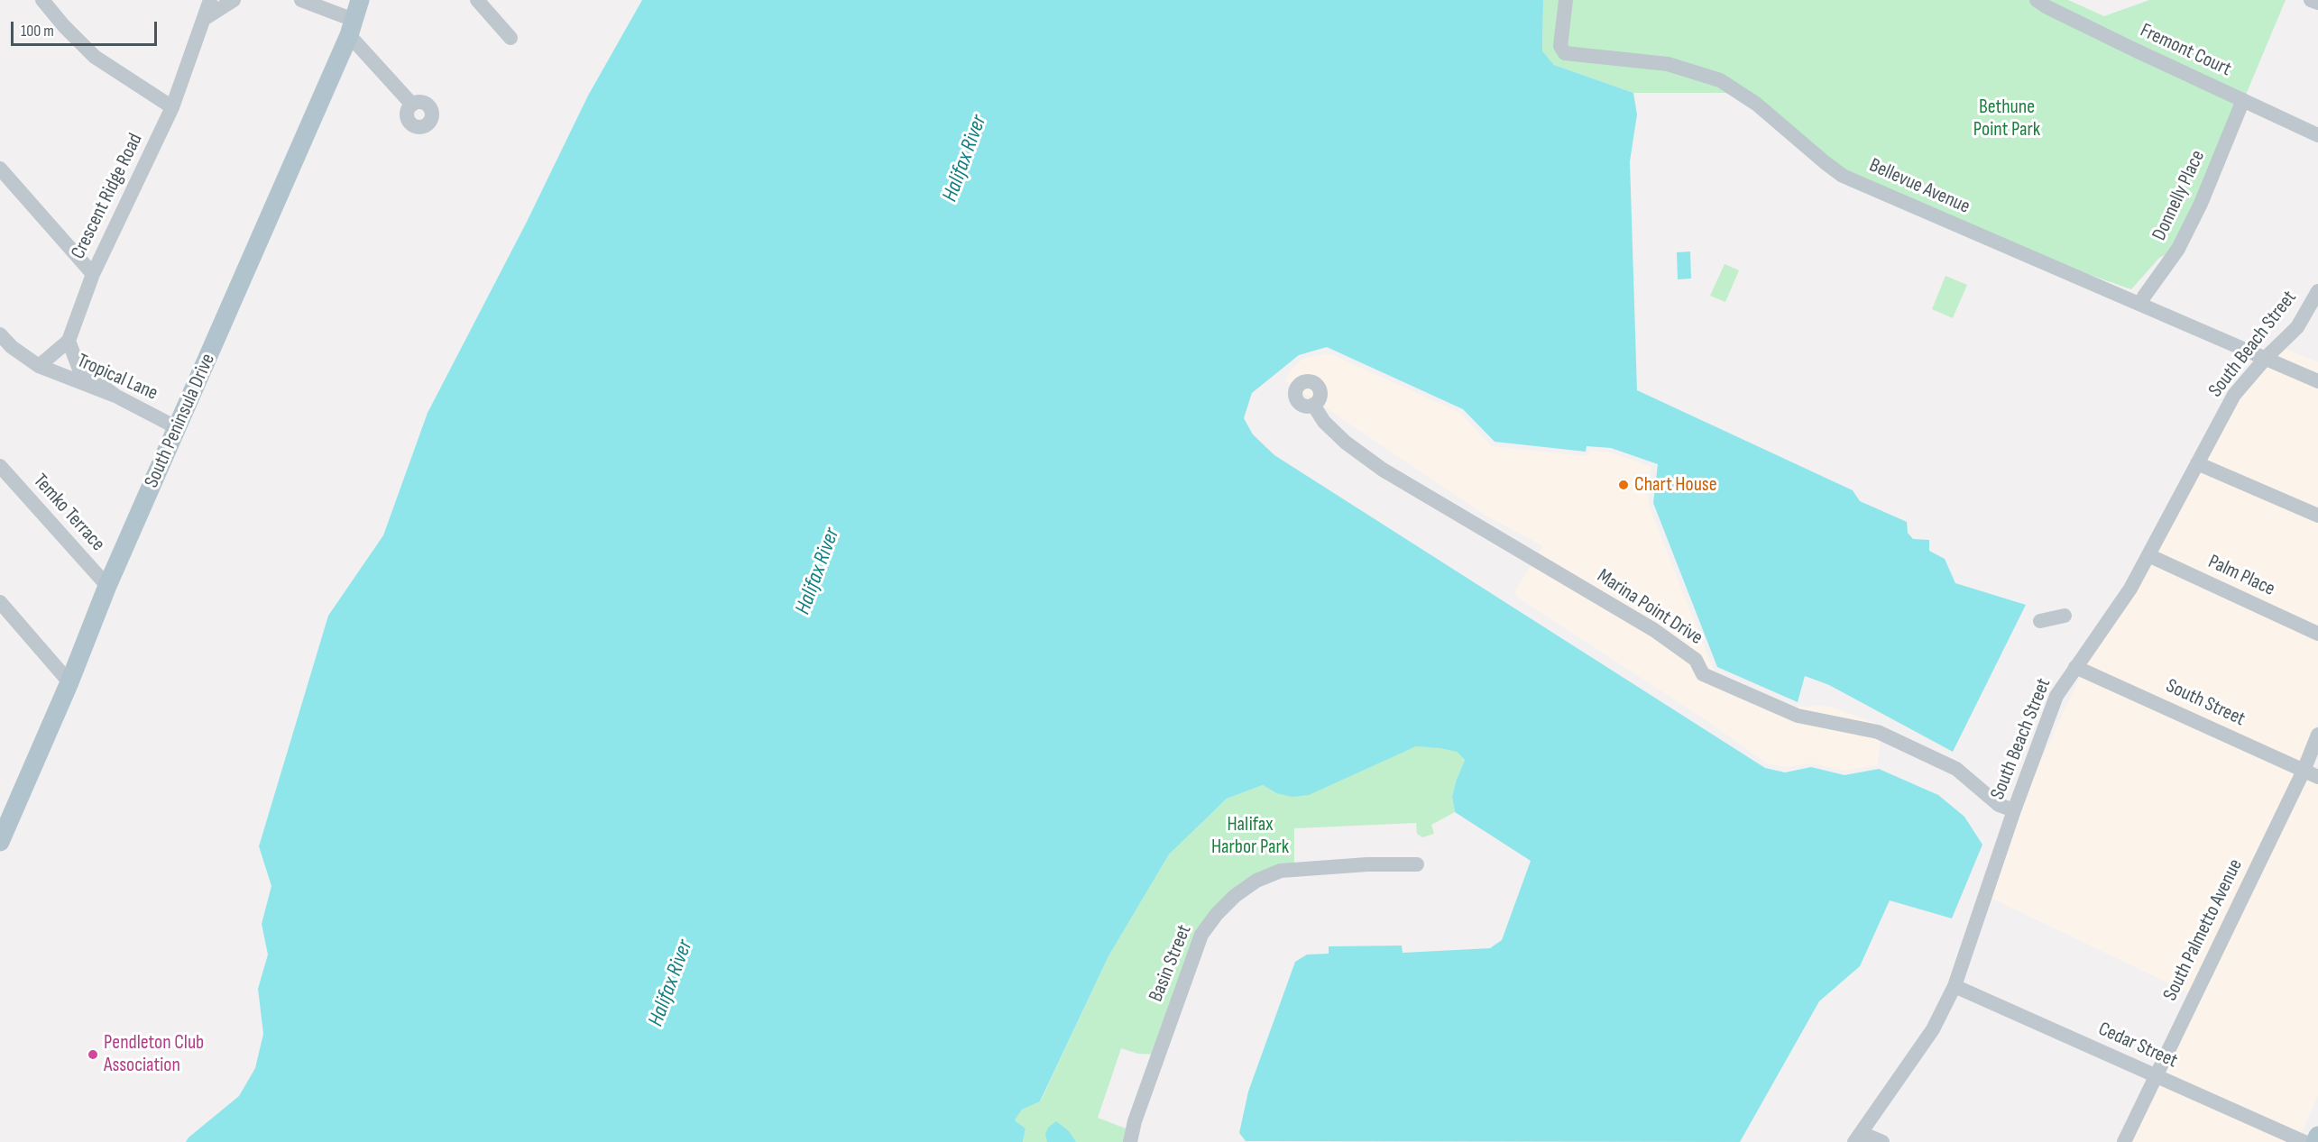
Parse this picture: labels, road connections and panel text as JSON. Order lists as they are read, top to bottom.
{
  "streets": {
    "main road": ["South Peninsula Drive"],
    "street": [
      "Fremont Court",
      "Bellevue Avenue",
      "Donnelly Place",
      "Crescent Ridge Road",
      "South Beach Street",
      "Tropical Lane",
      "Temko Terrace",
      "Palm Place",
      "Marina Point Drive",
      "South Street",
      "South Palmetto Avenue",
      "Basin Street",
      "Cedar Street"
    ]
  },
  "crossings": [
    ["Fremont Court", "Donnelly Place"],
    ["Bellevue Avenue", "Donnelly Place"],
    ["Bellevue Avenue", "South Beach Street"],
    ["South Beach Street", "Palm Place"],
    ["South Beach Street", "Marina Point Drive"],
    ["South Beach Street", "South Street"],
    ["South Beach Street", "Cedar Street"],
    ["Tropical Lane", "South Peninsula Drive"],
    ["South Peninsula Drive", "Temko Terrace"],
    ["South Street", "South Palmetto Avenue"],
    ["South Palmetto Avenue", "Cedar Street"]
  ],
  "water": ["Halifax River"],
  "parks": ["Bethune Point Park", "Halifax Harbor Park"],
  "places": ["Chart House", "Pendleton Club Association"],
  "scale_bar": "100 m"
}
